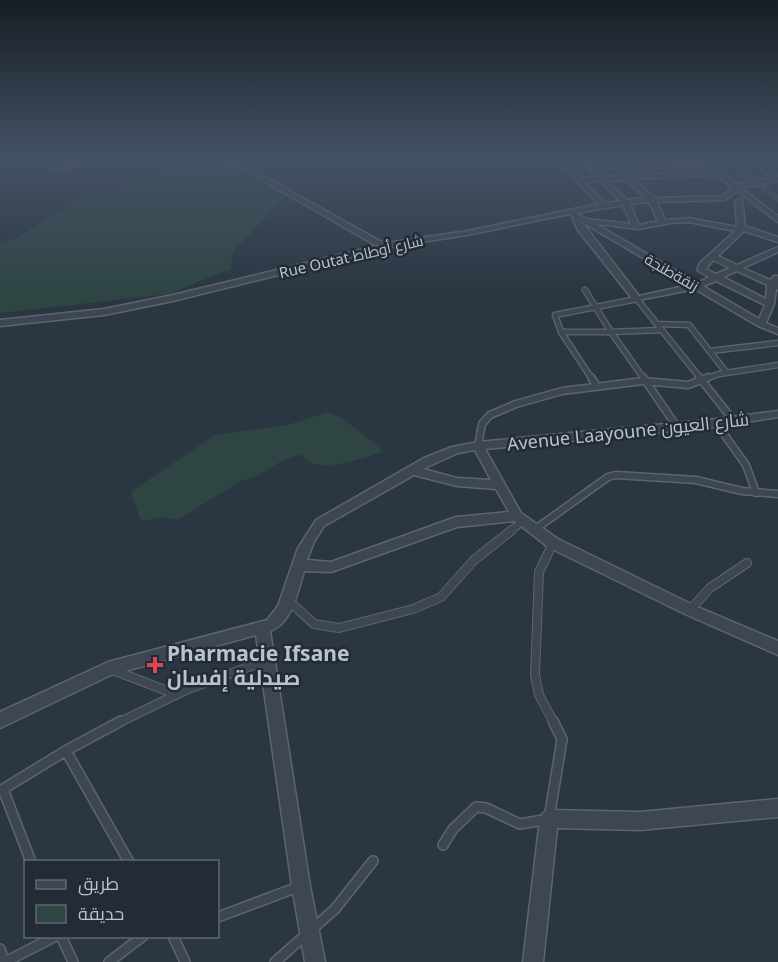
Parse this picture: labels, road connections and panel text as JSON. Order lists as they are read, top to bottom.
{
  "streets": {
    "street": ["Rue Outat شارع أوطاط", "زنقةطنجة", "Avenue Laayoune شارع العيون"]
  },
  "crossings": [
    ["Rue Outat شارع أوطاط", "زنقةطنجة"]
  ],
  "places": {
    "health": ["Pharmacie Ifsane صيدلية إفسان"]
  },
  "legend": ["طريق", "حديقة"]
}
